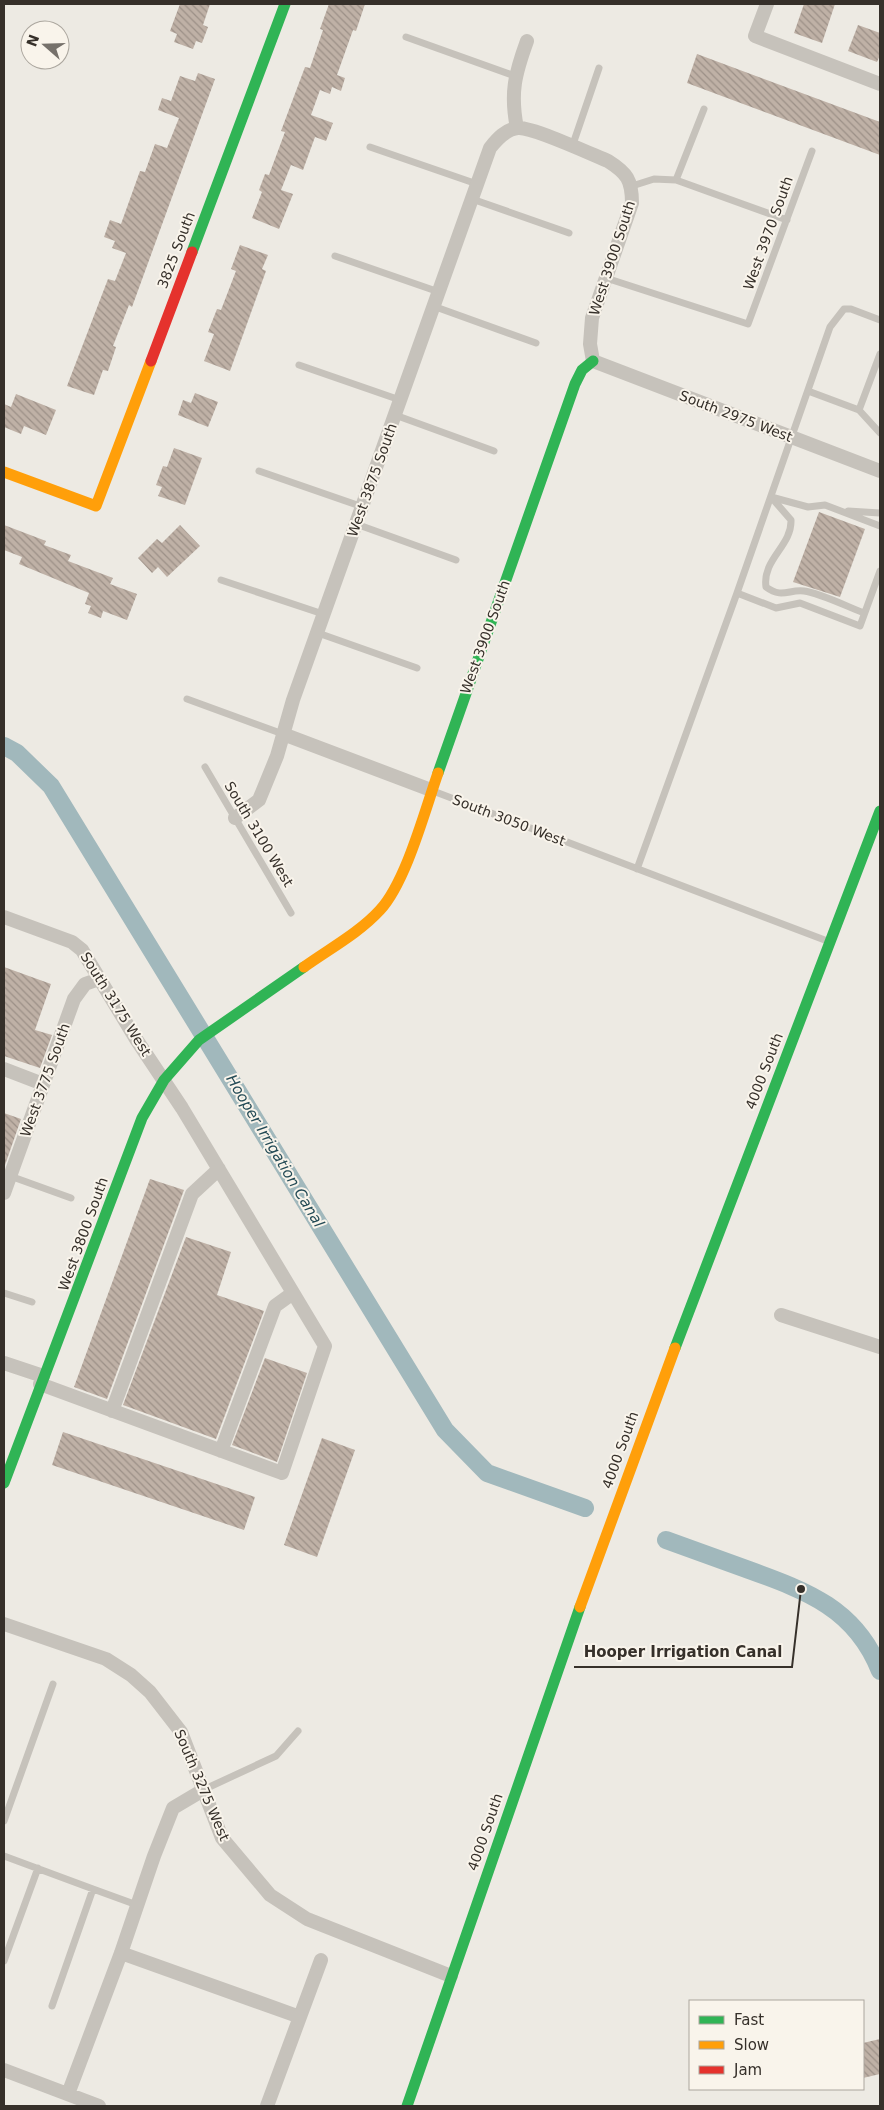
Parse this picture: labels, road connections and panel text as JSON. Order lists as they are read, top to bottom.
{
  "streets": {
    "street": [
      "3825 South",
      "West 3900 South",
      "South 2975 West",
      "West 3875 South",
      "South 3050 West",
      "South 3175 West",
      "4000 South",
      "West 3775 South",
      "West 3800 South",
      "South 3275 West"
    ],
    "lane": ["West 3970 South", "South 3100 West"]
  },
  "crossings": [
    ["West 3970 South", "West 3900 South"],
    ["West 3900 South", "South 2975 West"],
    ["West 3900 South", "South 3050 West"],
    ["West 3900 South", "West 3800 South"],
    ["West 3875 South", "South 3050 West"],
    ["West 3875 South", "South 3100 West"],
    ["South 3050 West", "4000 South"],
    ["South 3175 West", "West 3775 South"],
    ["South 3175 West", "West 3800 South"],
    ["4000 South", "South 3275 West"]
  ],
  "water": ["Hooper Irrigation Canal"],
  "places": ["Hooper Irrigation Canal"],
  "legend": ["Fast", "Slow", "Jam"],
  "north": "left"
}
